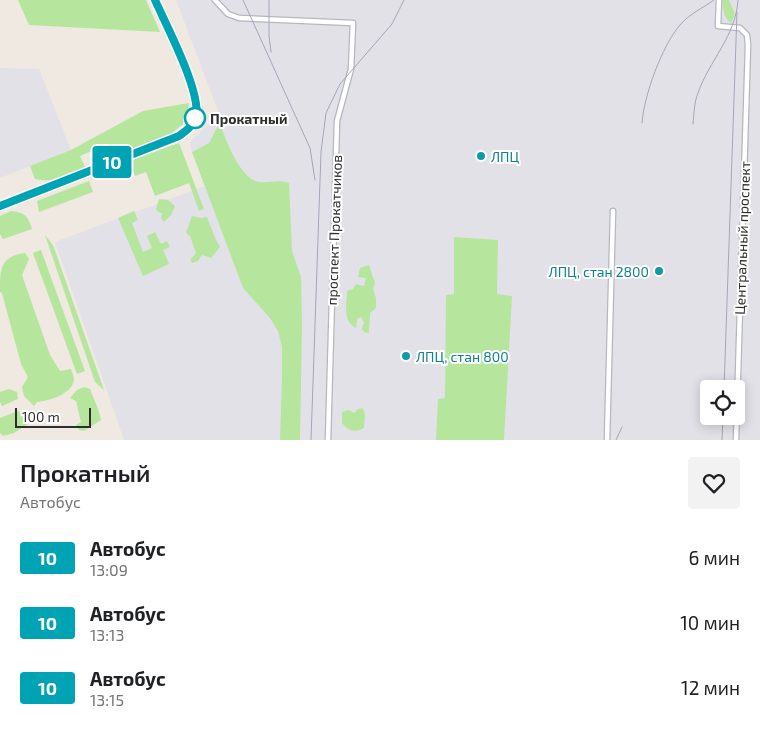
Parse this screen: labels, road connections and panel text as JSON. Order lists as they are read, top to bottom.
{
  "streets": {
    "street": ["проспект Прокатчиков", "Центральный проспект"]
  },
  "places": [
    "Прокатный",
    "ЛПЦ",
    "ЛПЦ, стан 2800",
    "ЛПЦ, стан 800"
  ],
  "lines": ["bus line 10"],
  "scale_bar": "100 m",
  "page": {
    "on_map": "10",
    "scale": "100 m",
    "heading": ["Прокатный", "Автобус"],
    "list": [
      {
        "mark": "10",
        "name": "Автобус",
        "note": "13:09",
        "value": "6 мин"
      },
      {
        "mark": "10",
        "name": "Автобус",
        "note": "13:13",
        "value": "10 мин"
      },
      {
        "mark": "10",
        "name": "Автобус",
        "note": "13:15",
        "value": "12 мин"
      }
    ]
  }
}
